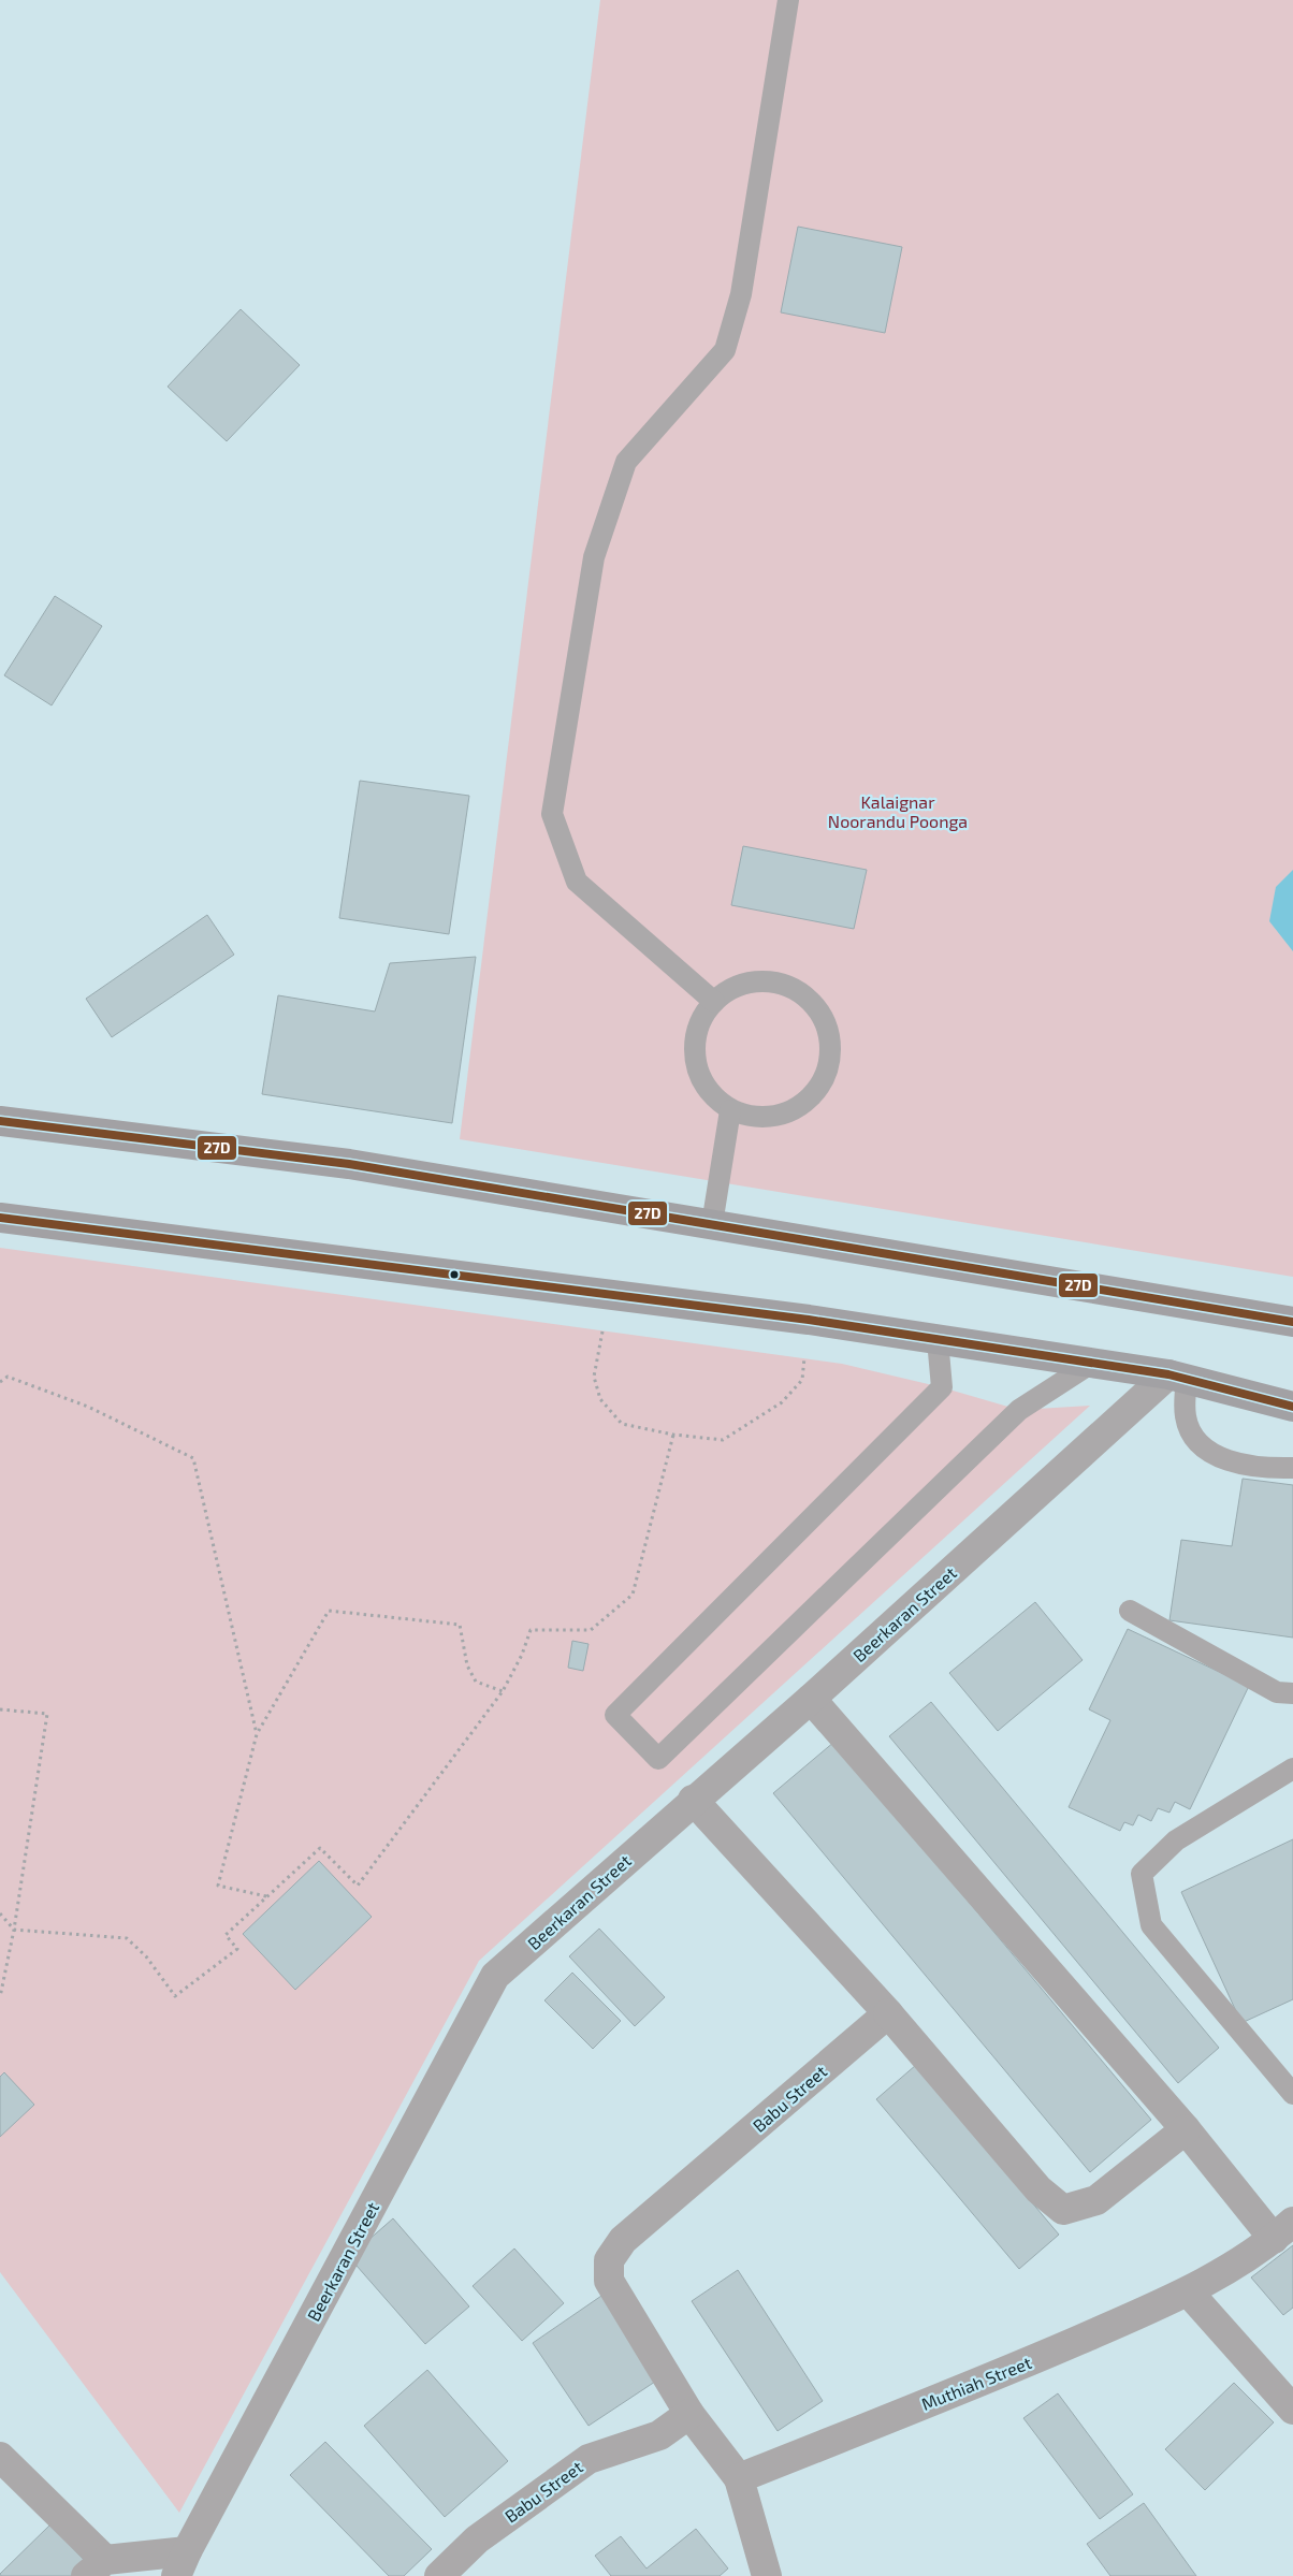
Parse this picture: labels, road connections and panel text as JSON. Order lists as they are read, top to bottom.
{
  "streets": {
    "street": ["Beerkaran Street", "Babu Street", "Muthiah Street"]
  },
  "crossings": [
    ["Babu Street", "Muthiah Street"]
  ],
  "parks": ["Kalaignar Noorandu Poonga"],
  "lines": ["transit line 27D"]
}
